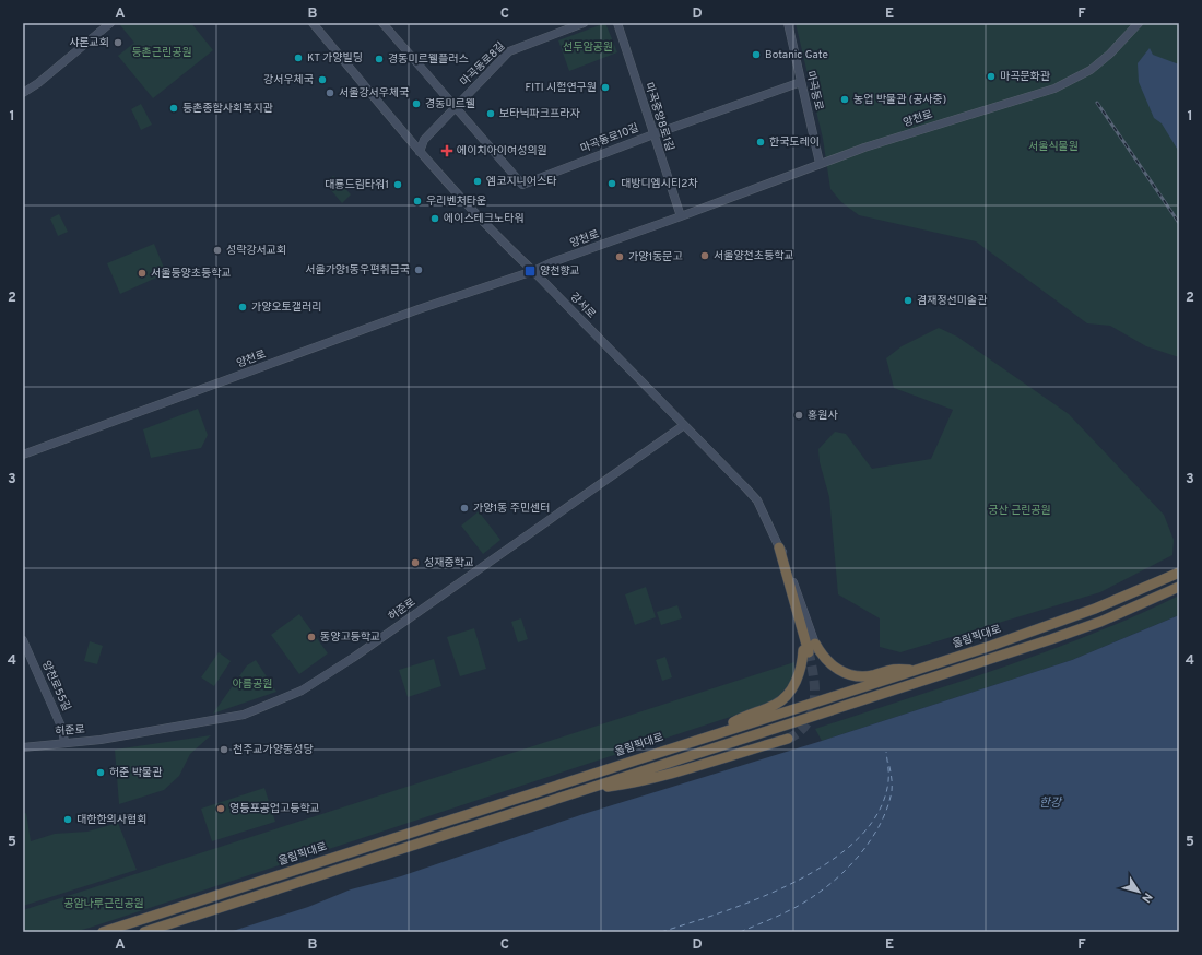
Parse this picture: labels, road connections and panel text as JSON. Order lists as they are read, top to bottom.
{
  "streets": {
    "highway": ["올림픽대로"],
    "main road": [
      "마곡동로8길",
      "마곡동로",
      "마곡중앙8로1길",
      "양천로",
      "마곡동로10길",
      "강서로",
      "허준로",
      "양천로55길"
    ]
  },
  "crossings": [
    ["마곡동로8길", "마곡동로10길"],
    ["마곡동로8길", "강서로"],
    ["마곡동로", "양천로"],
    ["마곡동로", "마곡동로10길"],
    ["마곡중앙8로1길", "양천로"],
    ["마곡중앙8로1길", "마곡동로10길"],
    ["양천로", "강서로"],
    ["강서로", "허준로"],
    ["허준로", "양천로55길"]
  ],
  "water": ["한강"],
  "parks": [
    "선두암공원",
    "등촌근린공원",
    "서울식물원",
    "궁산 근린공원",
    "아름공원",
    "공암나루근린공원"
  ],
  "places": {
    "other": [
      "샤론교회",
      "Botanic Gate",
      "KT 가양빌딩",
      "경동미르웰플러스",
      "마곡문화관",
      "강서우체국",
      "FITI 시험연구원",
      "서울강서우체국",
      "농업 박물관 (공사중)",
      "경동미르웰",
      "등촌종합사회복지관",
      "보타닉파크프라자",
      "한국도레이",
      "엠코지니어스타",
      "대방디엠시티2차",
      "대룡드림타워1",
      "우리벤처타운",
      "에이스테크노타워",
      "성락강서교회",
      "서울양천초등학교",
      "가양1동문고",
      "서울가양1동우편취급국",
      "서울등양초등학교",
      "겸재정선미술관",
      "가양오토갤러리",
      "홍원사",
      "가양1동 주민센터",
      "성재중학교",
      "동양고등학교",
      "천주교가양동성당",
      "허준 박물관",
      "영등포공업고등학교",
      "대한한의사협회"
    ],
    "health": ["에이치아이여성의원"],
    "transit": ["양천향교"]
  },
  "north": "bottom right",
  "grid": {
    "columns": [
      "A",
      "B",
      "C",
      "D",
      "E",
      "F"
    ],
    "rows": [
      "1",
      "2",
      "3",
      "4",
      "5"
    ]
  }
}
